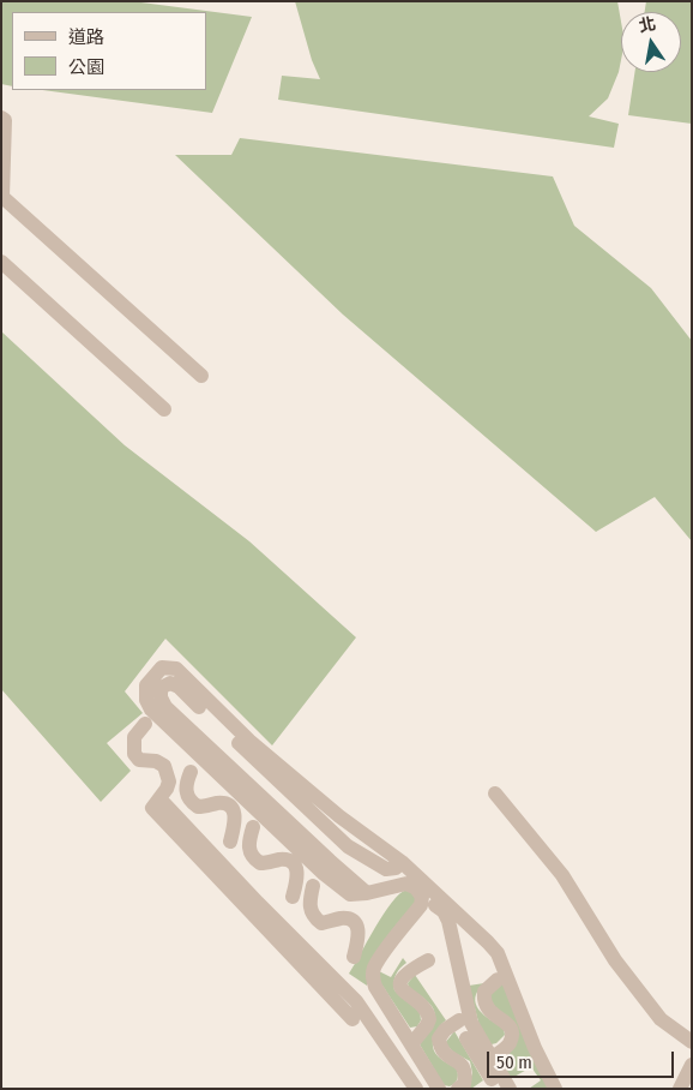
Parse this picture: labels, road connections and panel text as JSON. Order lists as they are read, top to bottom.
{
  "legend": ["道路", "公園"],
  "scale_bar": "50 m",
  "north": "top"
}
